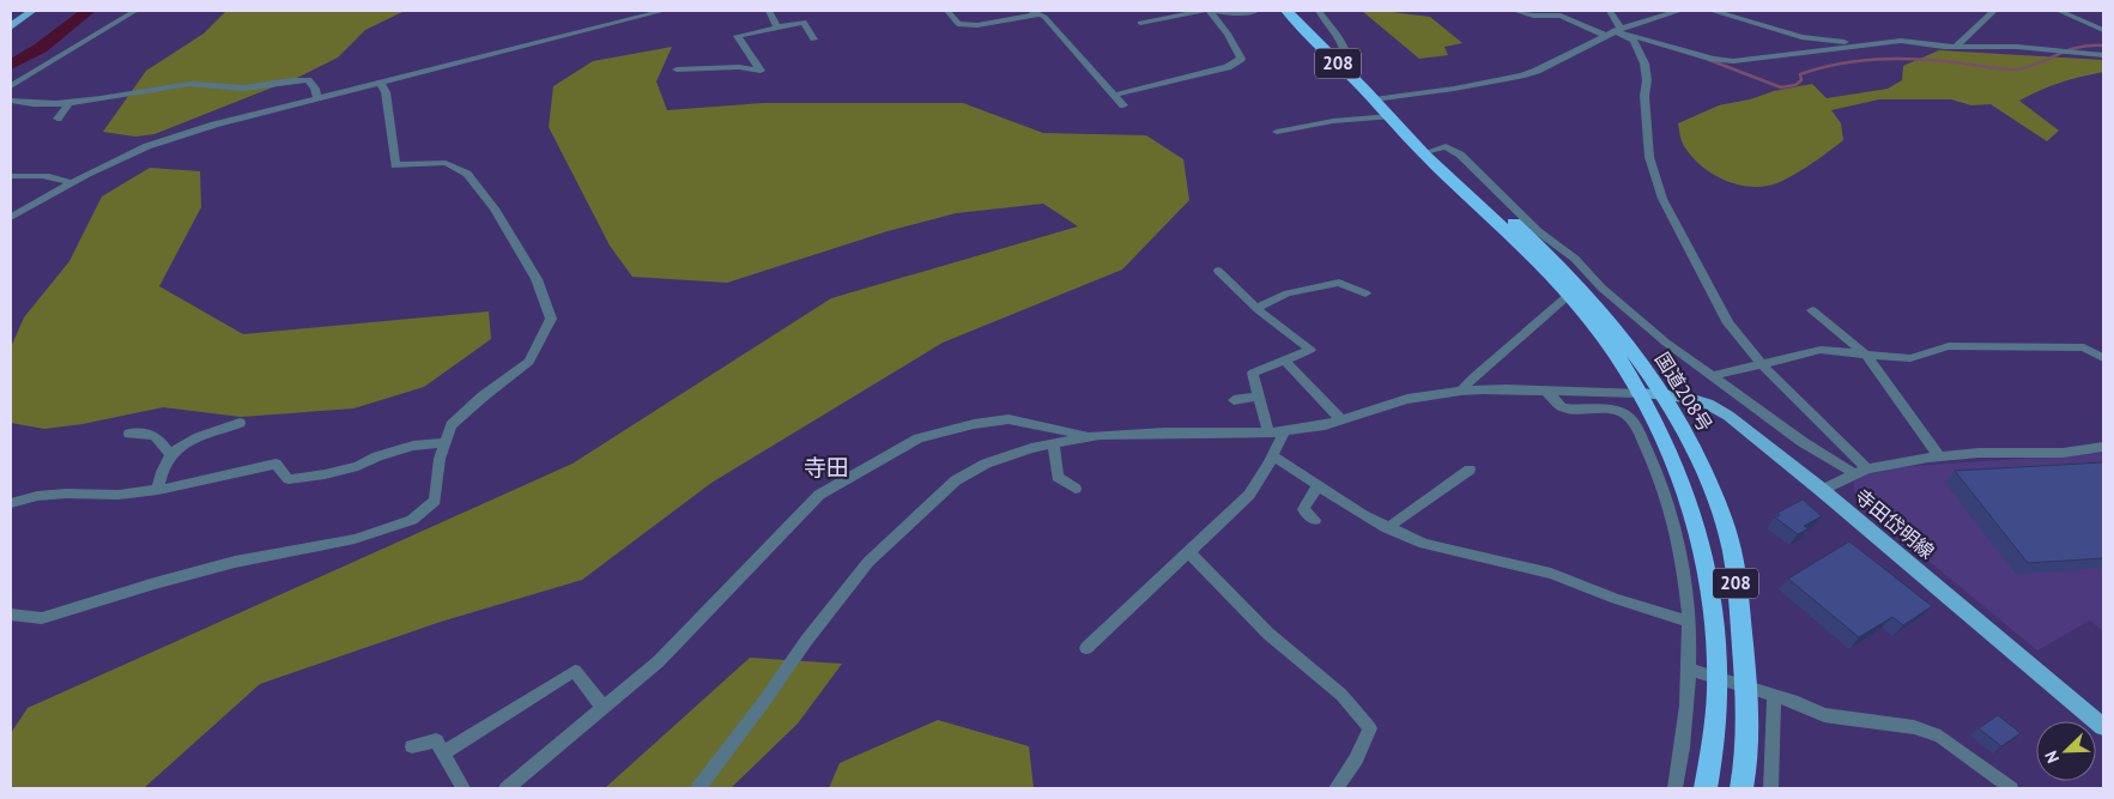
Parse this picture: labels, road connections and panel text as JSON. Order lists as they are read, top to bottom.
{
  "streets": {
    "highway": ["208", "国道208号"],
    "main road": ["寺田岱明線"]
  },
  "crossings": [
    ["国道208号", "寺田岱明線"]
  ],
  "districts": ["寺田"],
  "north": "bottom left"
}
